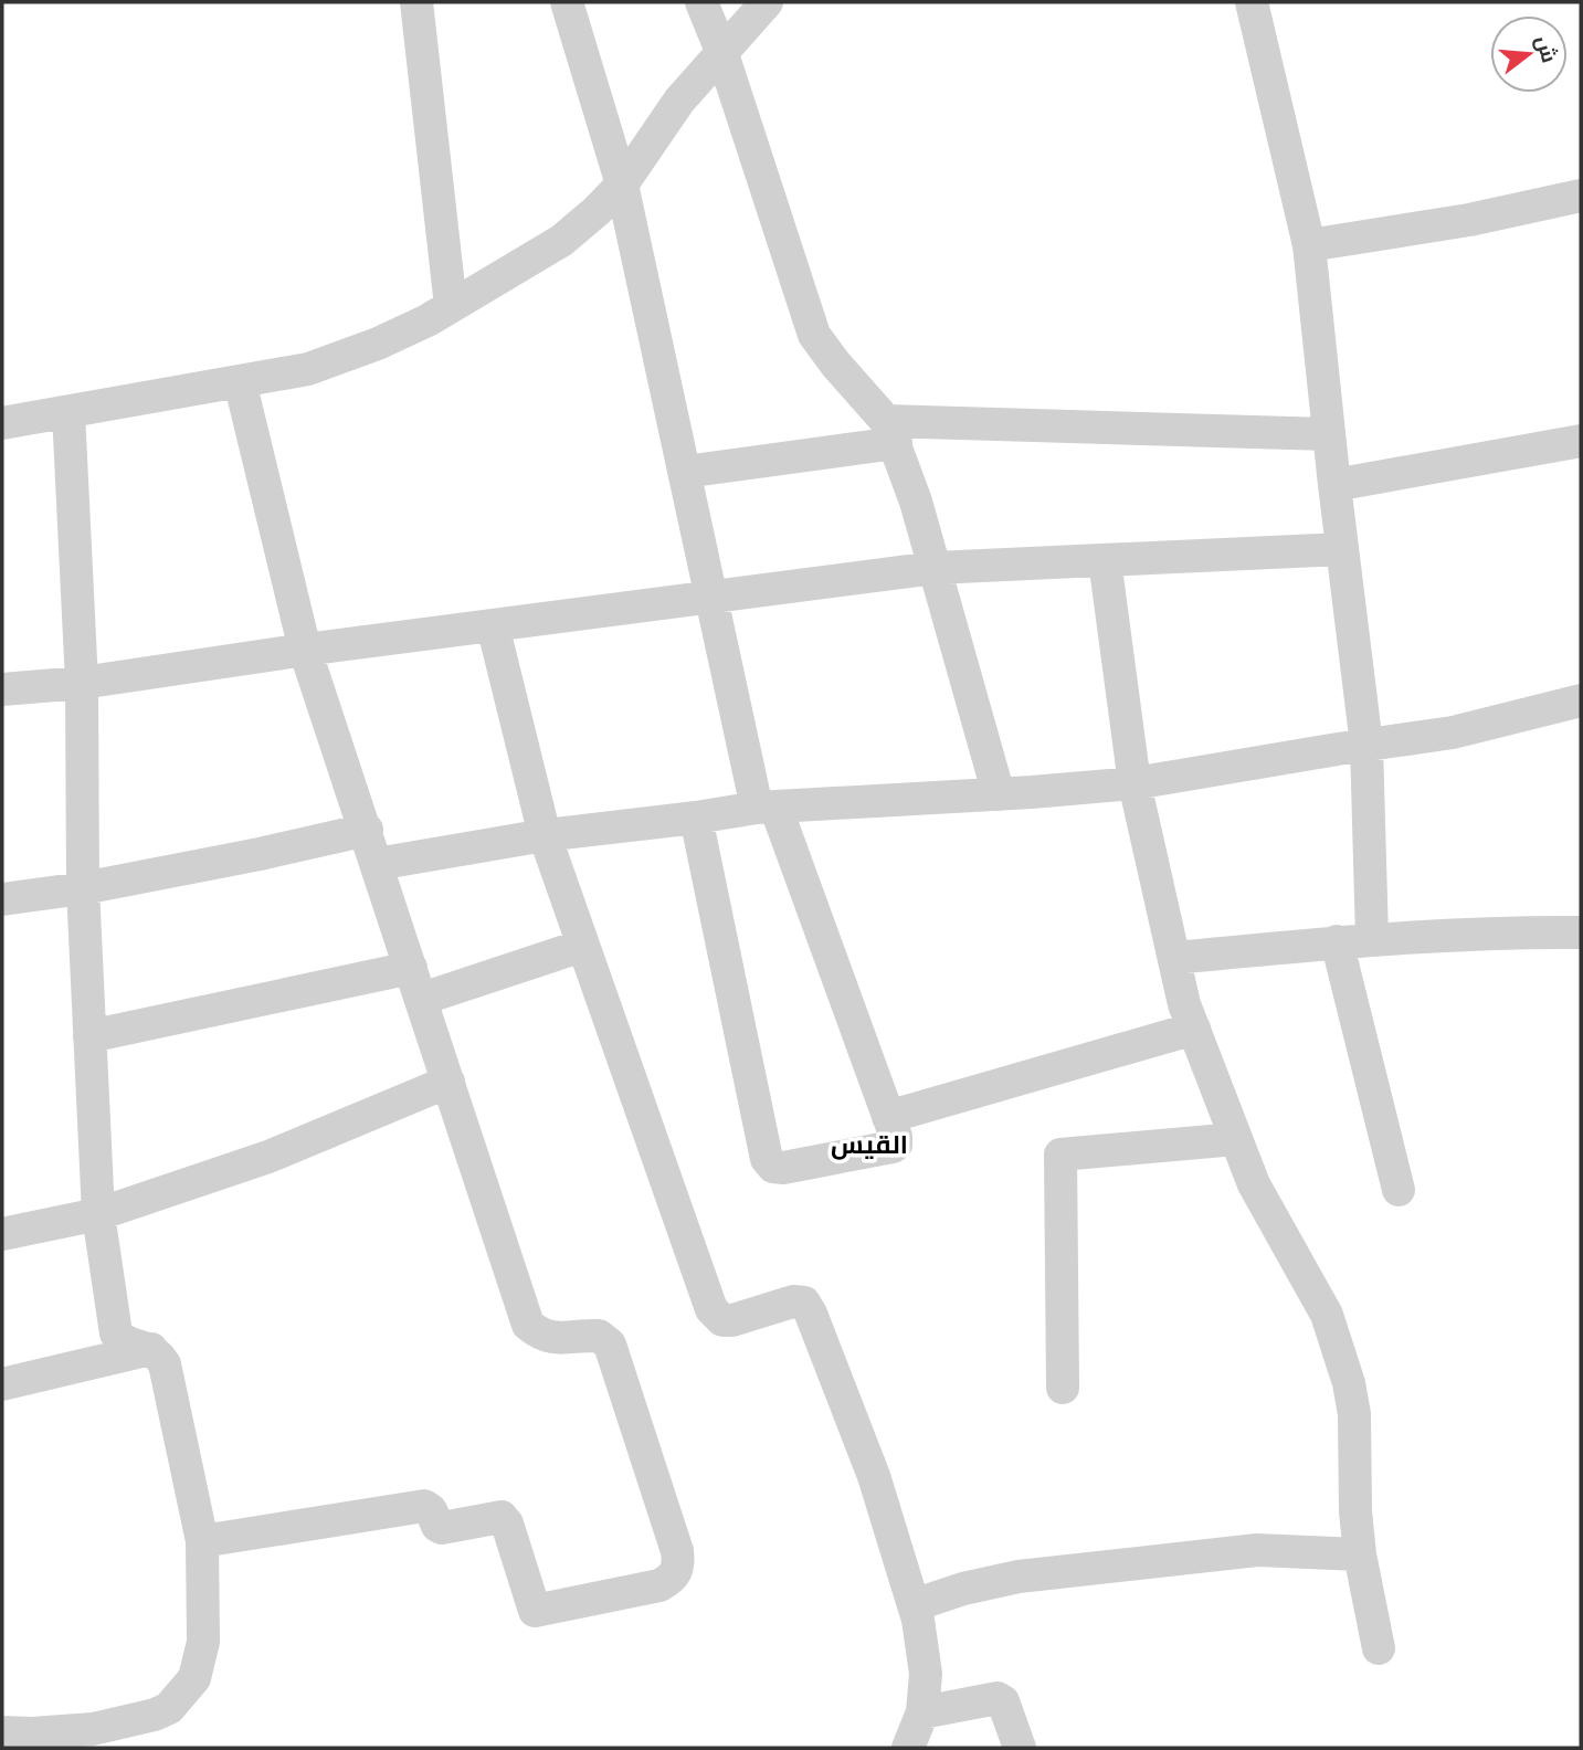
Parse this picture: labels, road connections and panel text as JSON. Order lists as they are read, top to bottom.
{
  "districts": ["القيس"],
  "north": "right"
}
